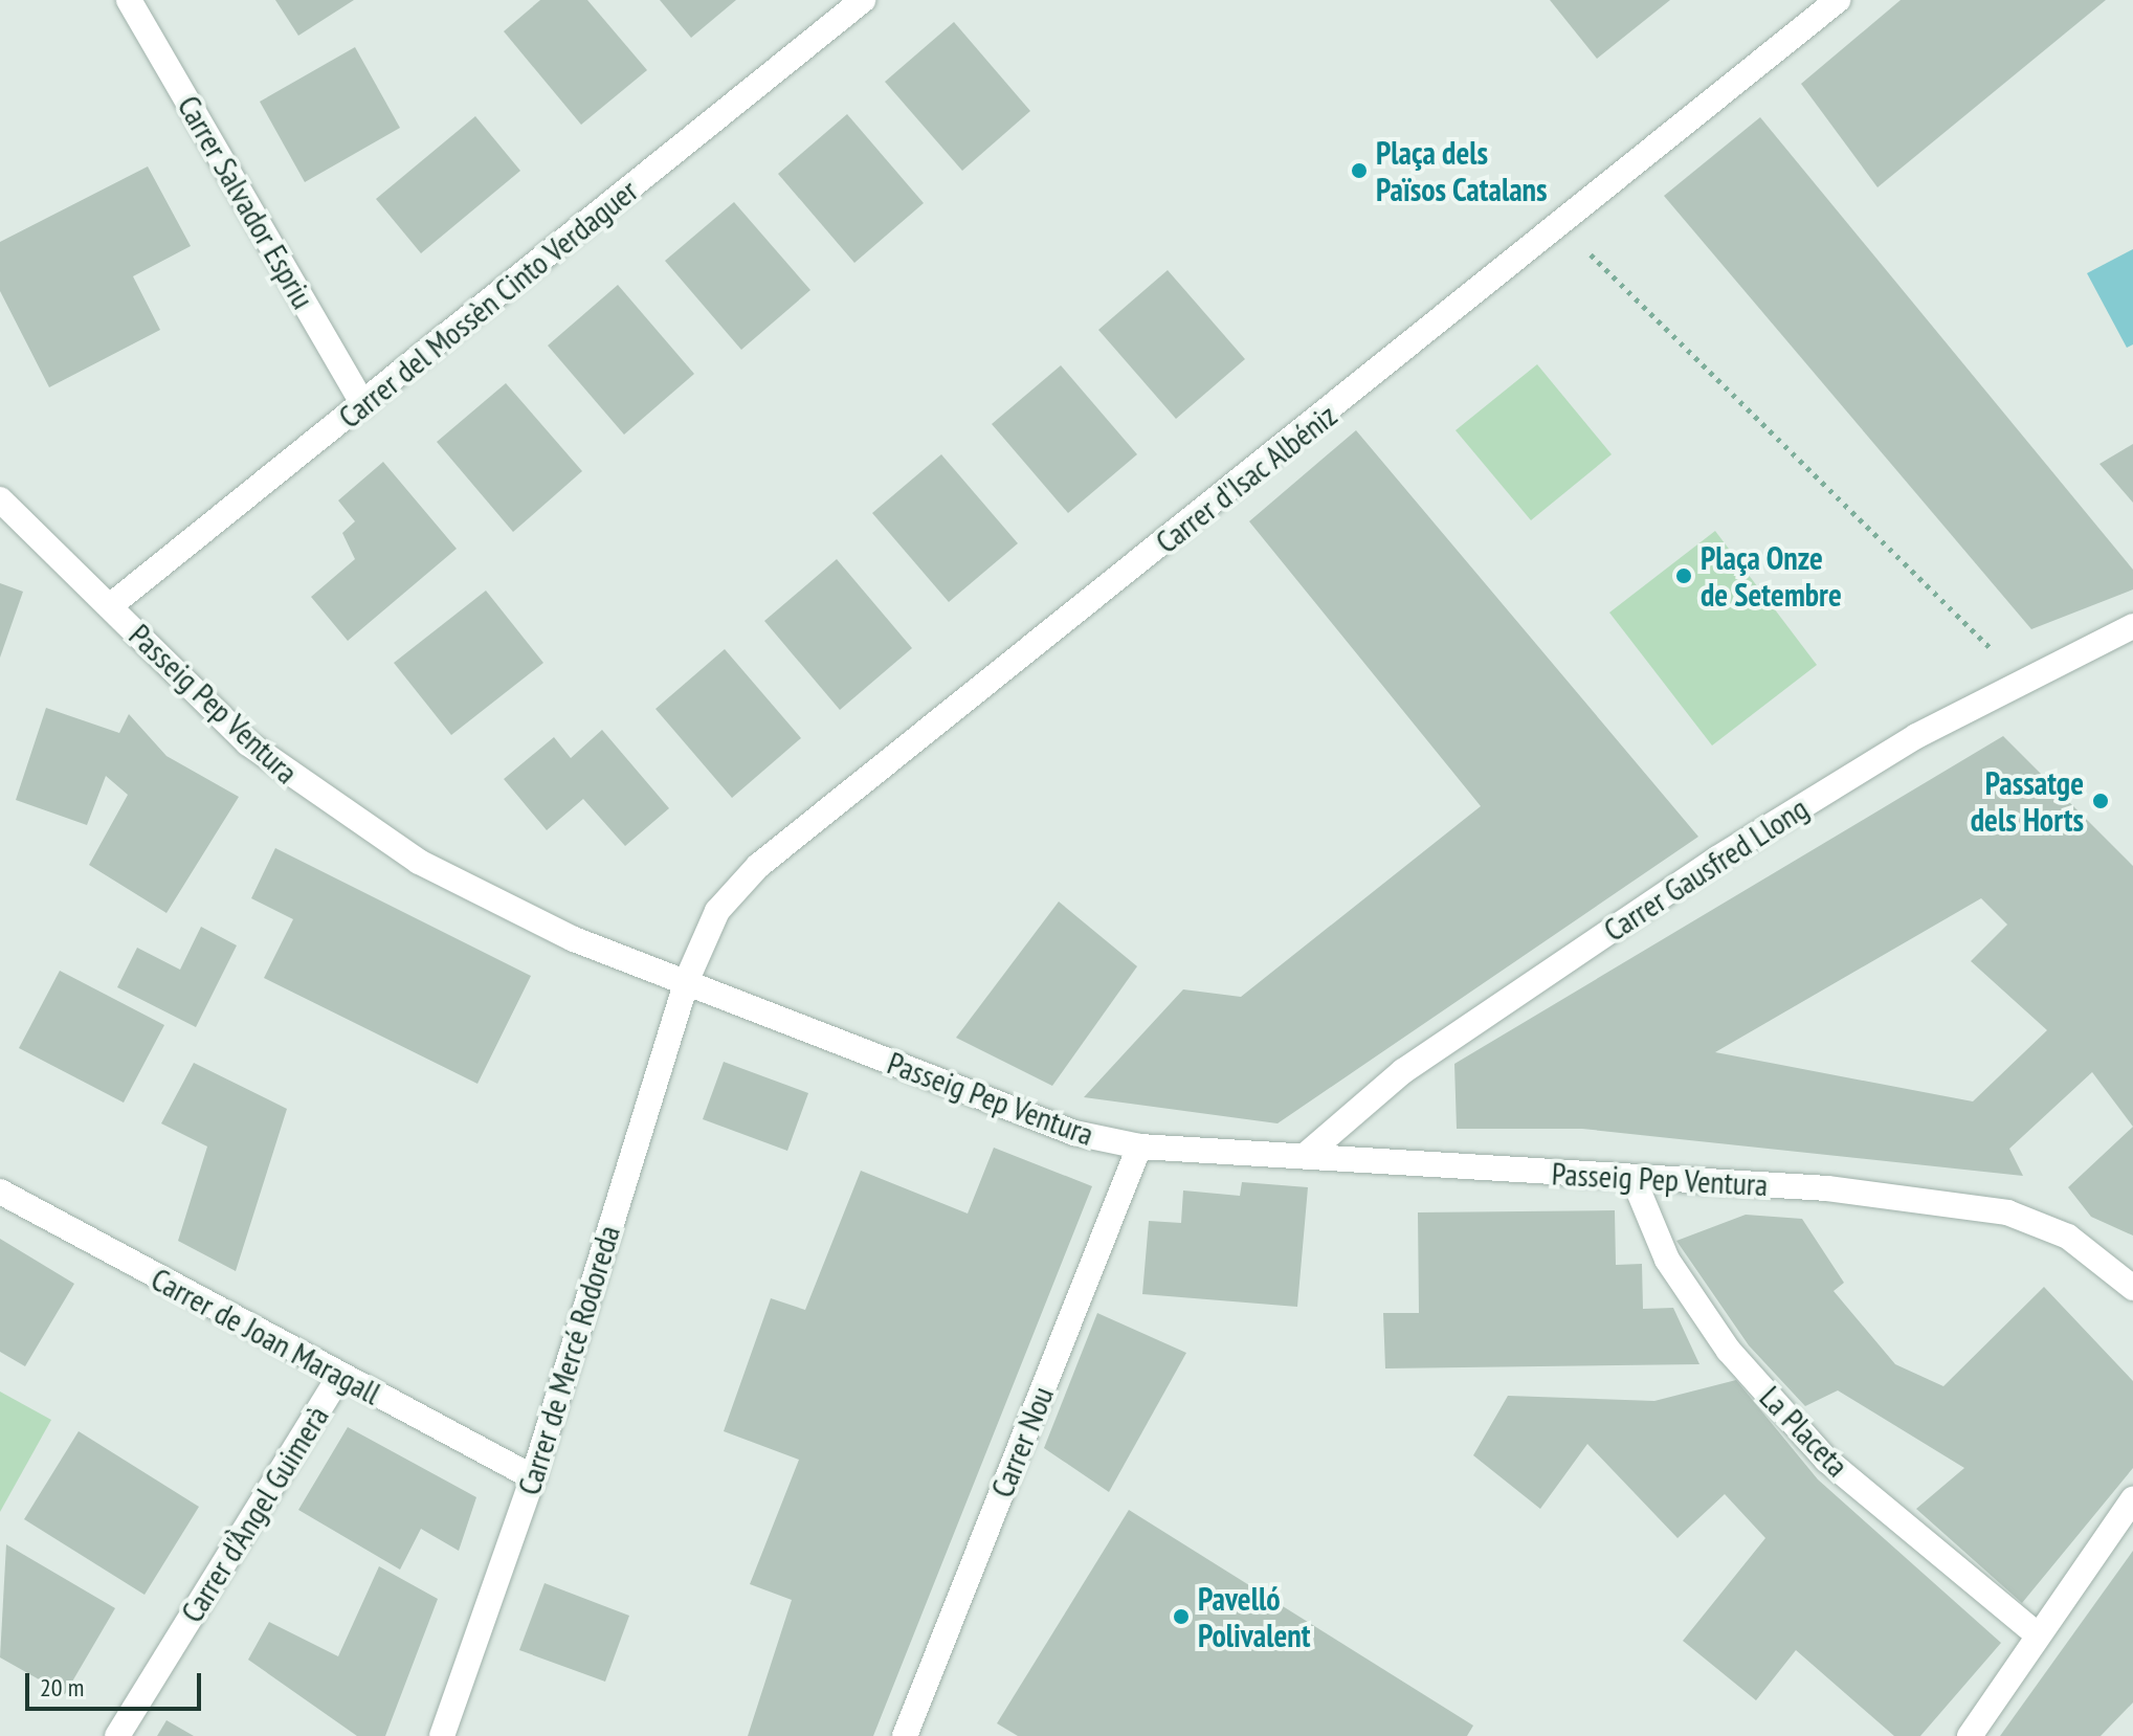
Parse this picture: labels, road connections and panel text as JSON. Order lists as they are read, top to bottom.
{
  "streets": {
    "street": [
      "Carrer Salvador Espriu",
      "Carrer del Mossèn Cinto Verdaguer",
      "Carrer d'Isac Albéniz",
      "Passeig Pep Ventura",
      "Carrer Gausfred Llong",
      "Carrer de Joan Maragall",
      "Carrer de Mercé Rodoreda",
      "La Placeta",
      "Carrer Nou",
      "Carrer d'Àngel Guimerà"
    ]
  },
  "crossings": [
    ["Carrer Salvador Espriu", "Carrer del Mossèn Cinto Verdaguer"],
    ["Carrer del Mossèn Cinto Verdaguer", "Passeig Pep Ventura"],
    ["Carrer d'Isac Albéniz", "Passeig Pep Ventura"],
    ["Carrer d'Isac Albéniz", "Carrer de Mercé Rodoreda"],
    ["Passeig Pep Ventura", "Carrer Gausfred Llong"],
    ["Passeig Pep Ventura", "Carrer de Mercé Rodoreda"],
    ["Passeig Pep Ventura", "La Placeta"],
    ["Passeig Pep Ventura", "Carrer Nou"],
    ["Carrer de Joan Maragall", "Carrer de Mercé Rodoreda"],
    ["Carrer de Joan Maragall", "Carrer d'Àngel Guimerà"]
  ],
  "places": [
    "Plaça dels Països Catalans",
    "Plaça Onze de Setembre",
    "Passatge dels Horts",
    "Pavelló Polivalent"
  ],
  "scale_bar": "20 m"
}
